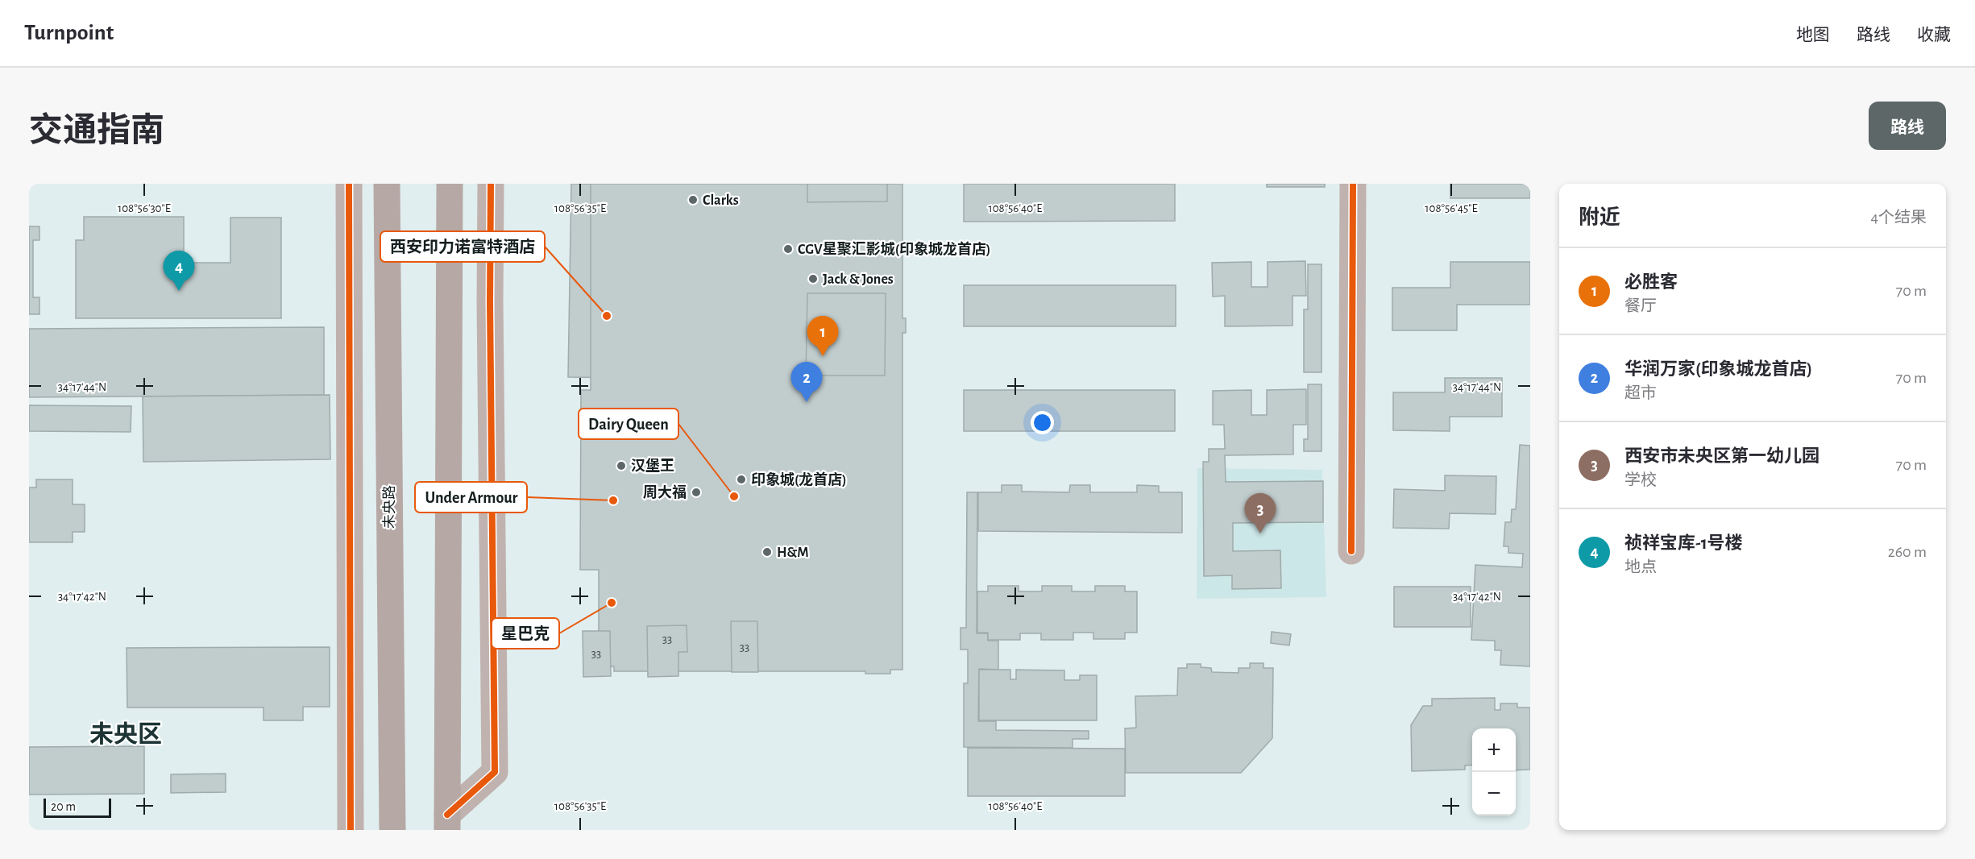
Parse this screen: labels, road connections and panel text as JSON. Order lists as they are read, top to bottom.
{
  "streets": {
    "main road": ["未央路"]
  },
  "districts": ["未央区"],
  "places": [
    "Clarks",
    "CGV星聚汇影城(印象城龙首店)",
    "Jack & Jones",
    "西安印力诺富特酒店",
    "汉堡王",
    "印象城(龙首店)",
    "周大福",
    "Dairy Queen",
    "Under Armour",
    "H&M",
    "星巴克"
  ],
  "house_numbers": ["33", "33", "33"],
  "scale_bar": "20 m",
  "page": {
    "header": "Turnpoint",
    "nav": ["地图", "路线", "收藏"],
    "title": "交通指南",
    "buttons": "路线",
    "heading": ["附近", "4个结果"],
    "list": [
      {
        "mark": "1",
        "name": "必胜客",
        "note": "餐厅",
        "value": "70 m"
      },
      {
        "mark": "2",
        "name": "华润万家(印象城龙首店)",
        "note": "超市",
        "value": "70 m"
      },
      {
        "mark": "3",
        "name": "西安市未央区第一幼儿园",
        "note": "学校",
        "value": "70 m"
      },
      {
        "mark": "4",
        "name": "祯祥宝库-1号楼",
        "note": "地点",
        "value": "260 m"
      }
    ],
    "pins": [
      "4",
      "1",
      "2",
      "3"
    ],
    "map_buttons": ["+", "−"],
    "scale": "20 m"
  },
  "coordinates": [
    "108°56'30\"E",
    "108°56'35\"E",
    "108°56'40\"E",
    "108°56'45\"E",
    "34°17'44\"N",
    "34°17'42\"N"
  ]
}
